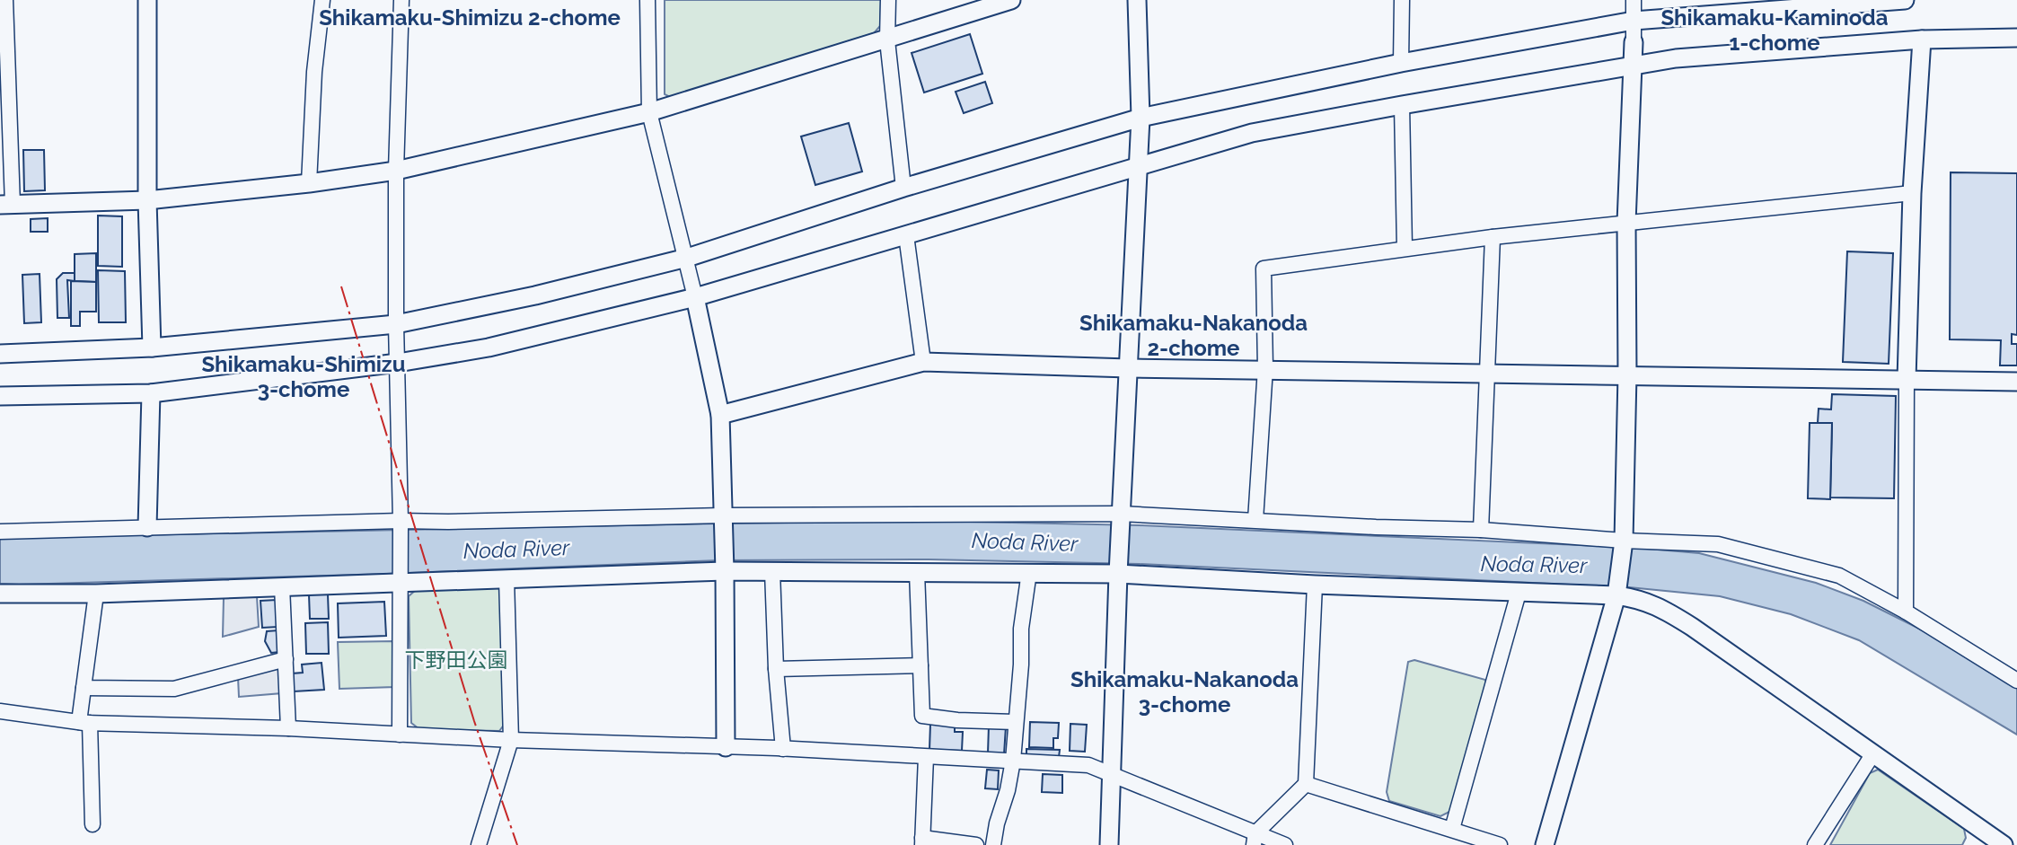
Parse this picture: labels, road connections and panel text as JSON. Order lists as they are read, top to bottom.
{
  "districts": [
    "Shikamaku-Shimizu 2-chome",
    "Shikamaku-Kaminoda 1-chome",
    "Shikamaku-Nakanoda 2-chome",
    "Shikamaku-Shimizu 3-chome",
    "Shikamaku-Nakanoda 3-chome"
  ],
  "water": ["Noda River"],
  "parks": ["下野田公園"]
}
